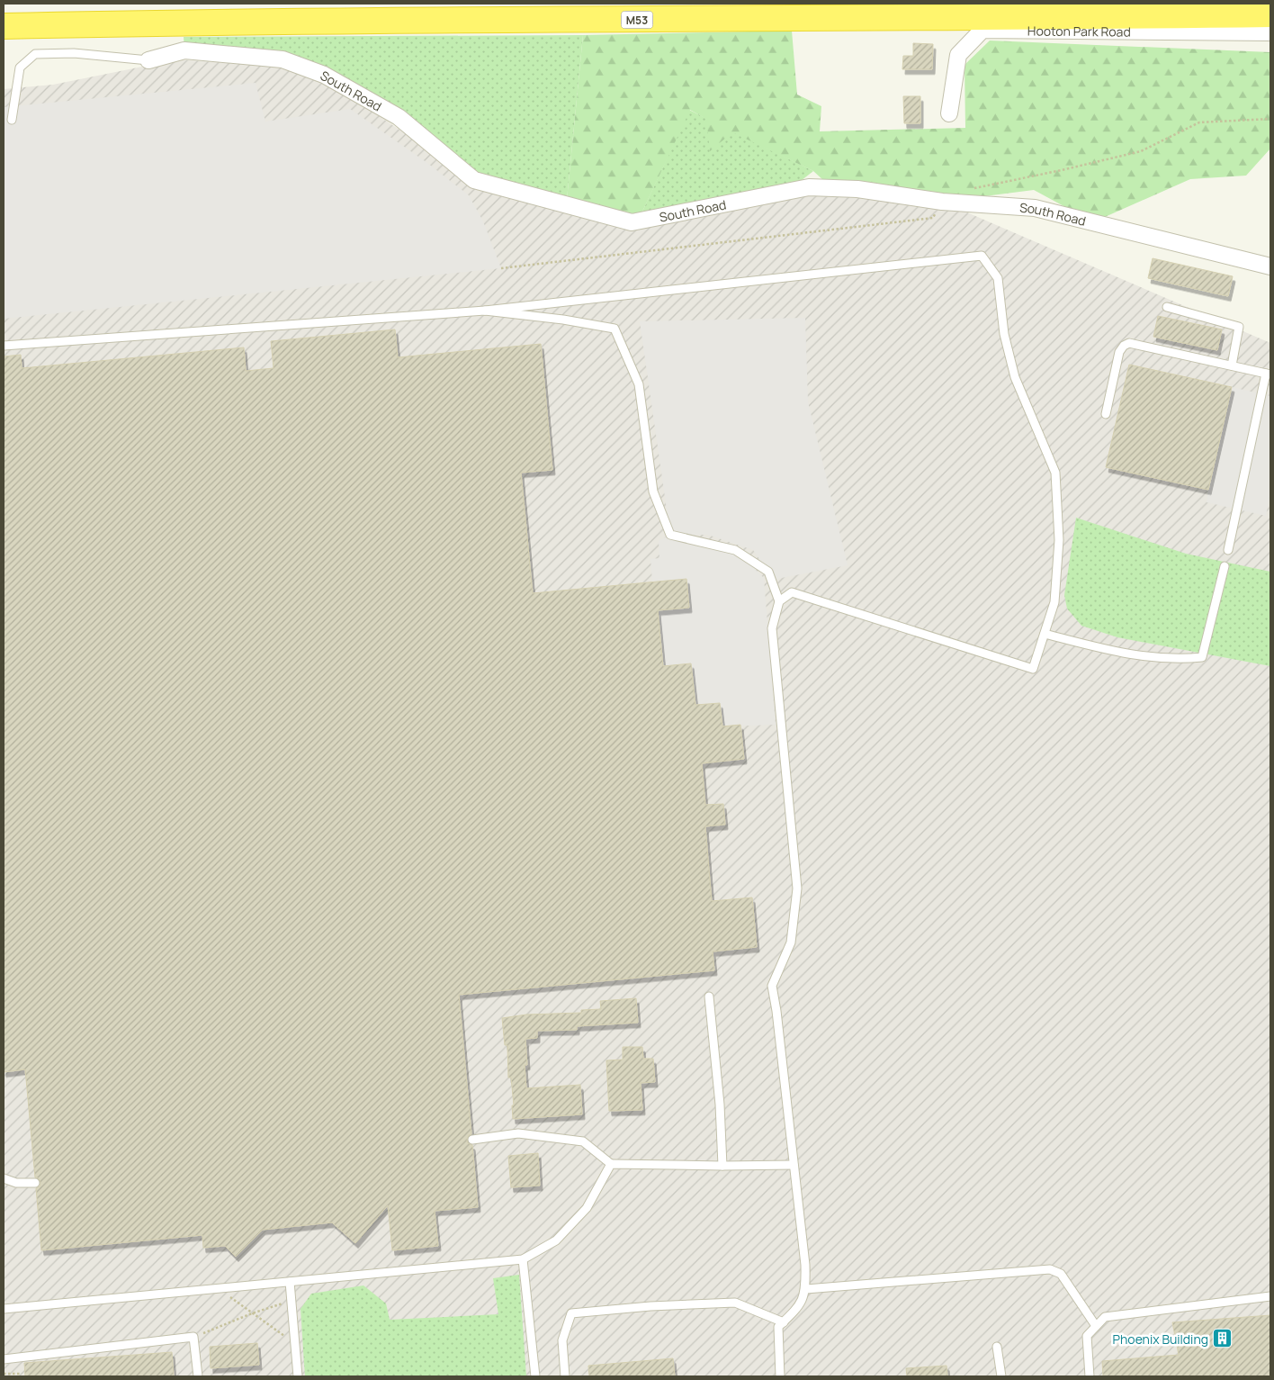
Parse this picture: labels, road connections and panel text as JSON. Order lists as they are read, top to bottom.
{
  "streets": {
    "highway": ["M53"],
    "street": ["Hooton Park Road", "South Road"]
  },
  "places": {
    "building": ["Phoenix Building"]
  }
}
